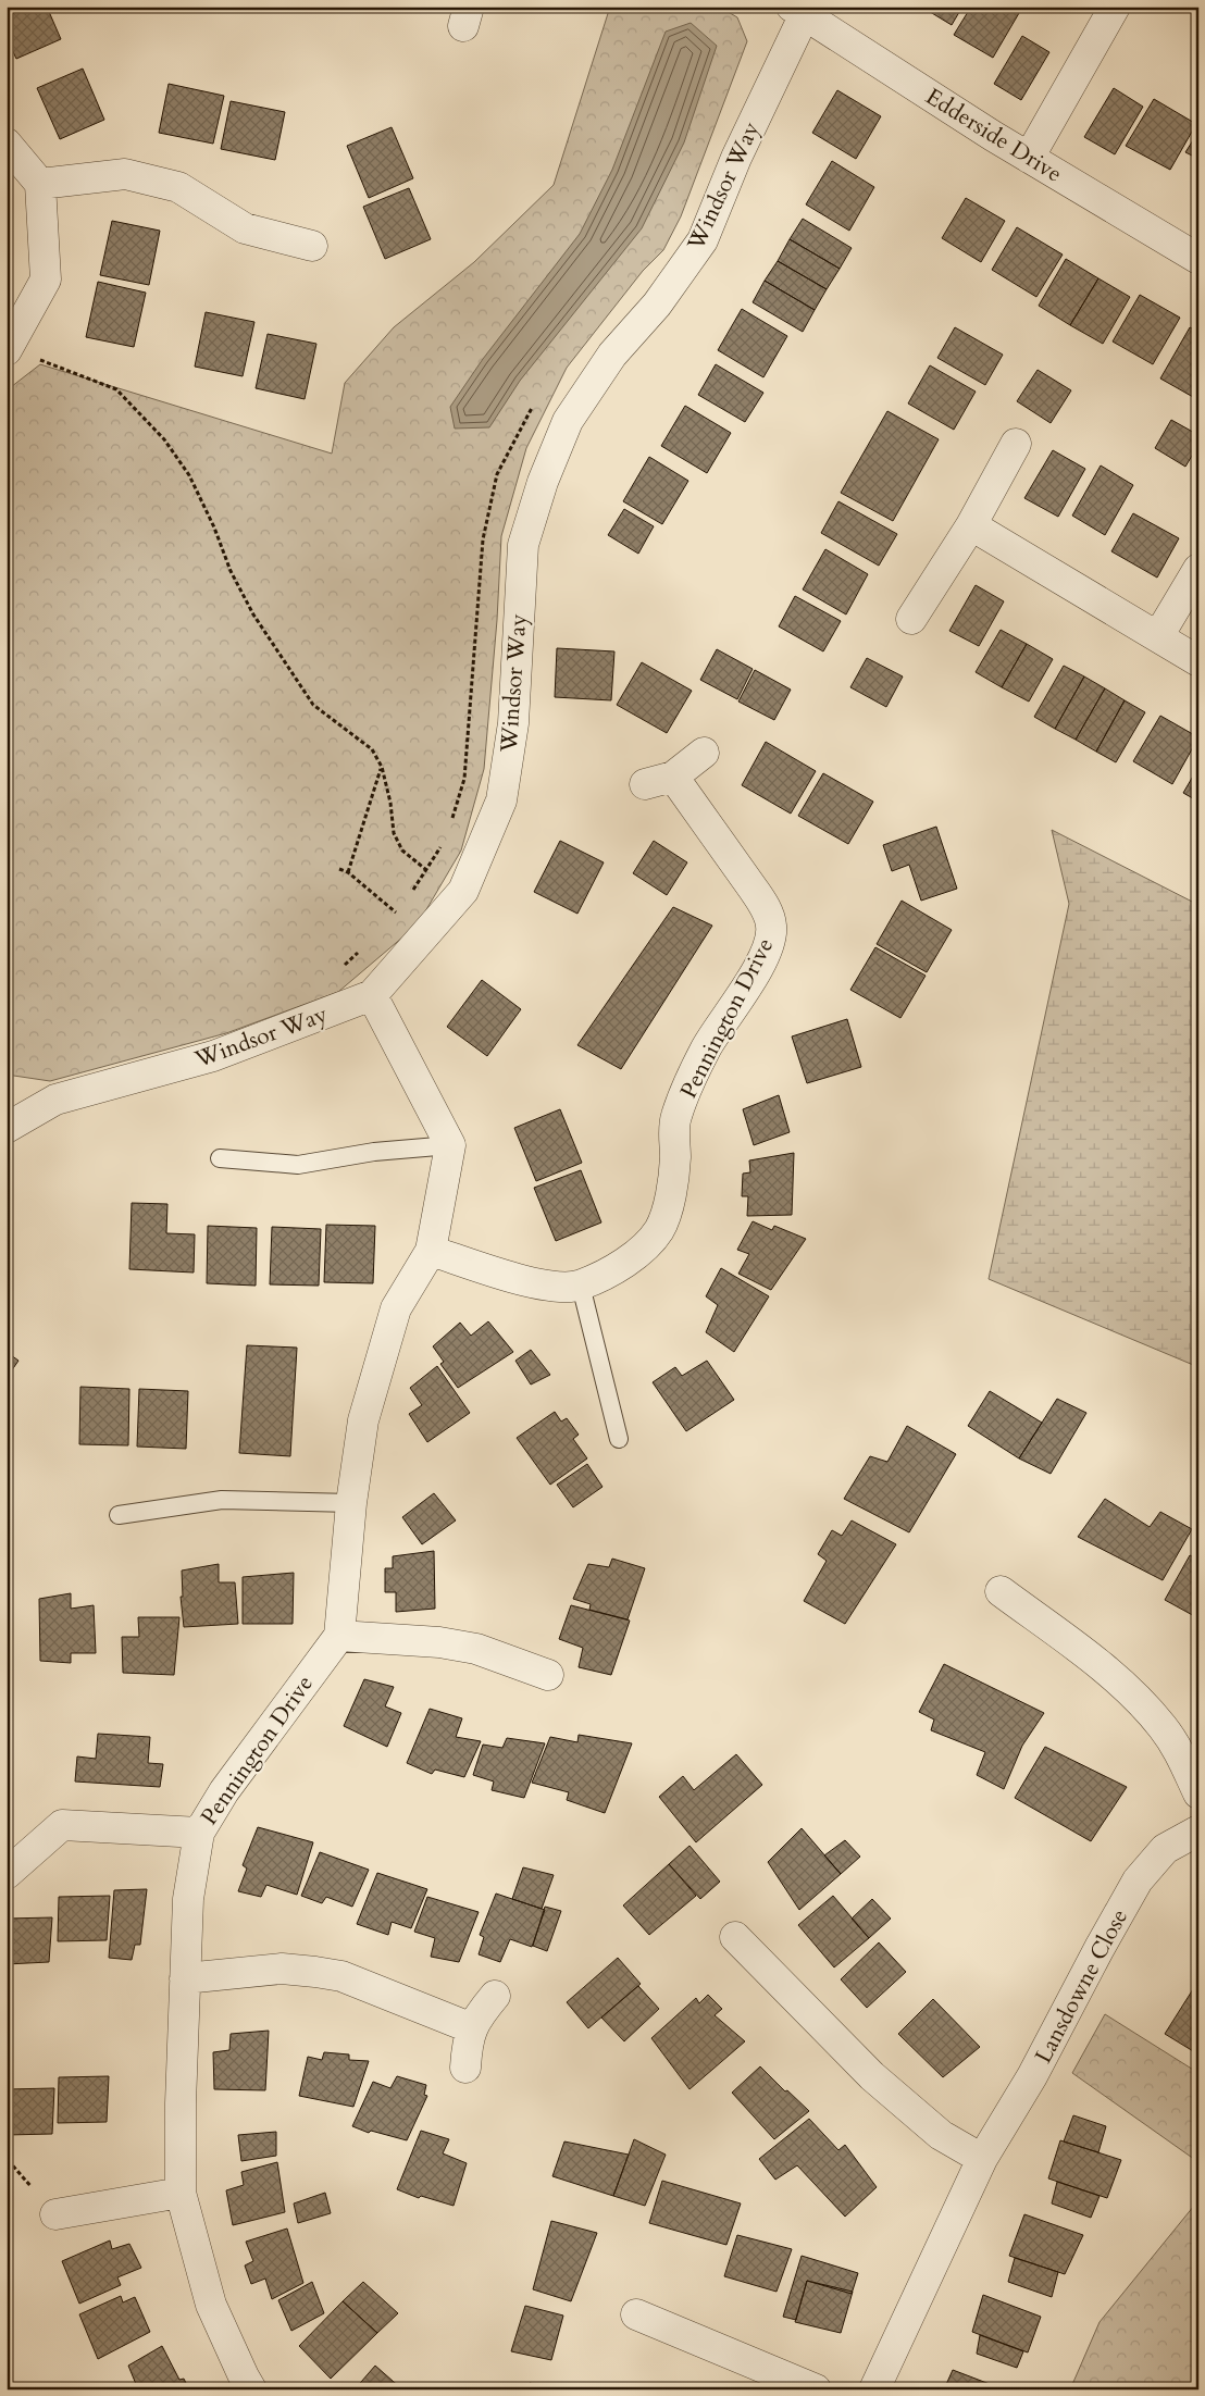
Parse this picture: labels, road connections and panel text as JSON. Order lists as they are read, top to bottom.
{
  "streets": {
    "street": [
      "Edderside Drive",
      "Windsor Way",
      "Pennington Drive",
      "Lansdowne Close"
    ]
  },
  "crossings": [
    ["Edderside Drive", "Windsor Way"]
  ]
}
